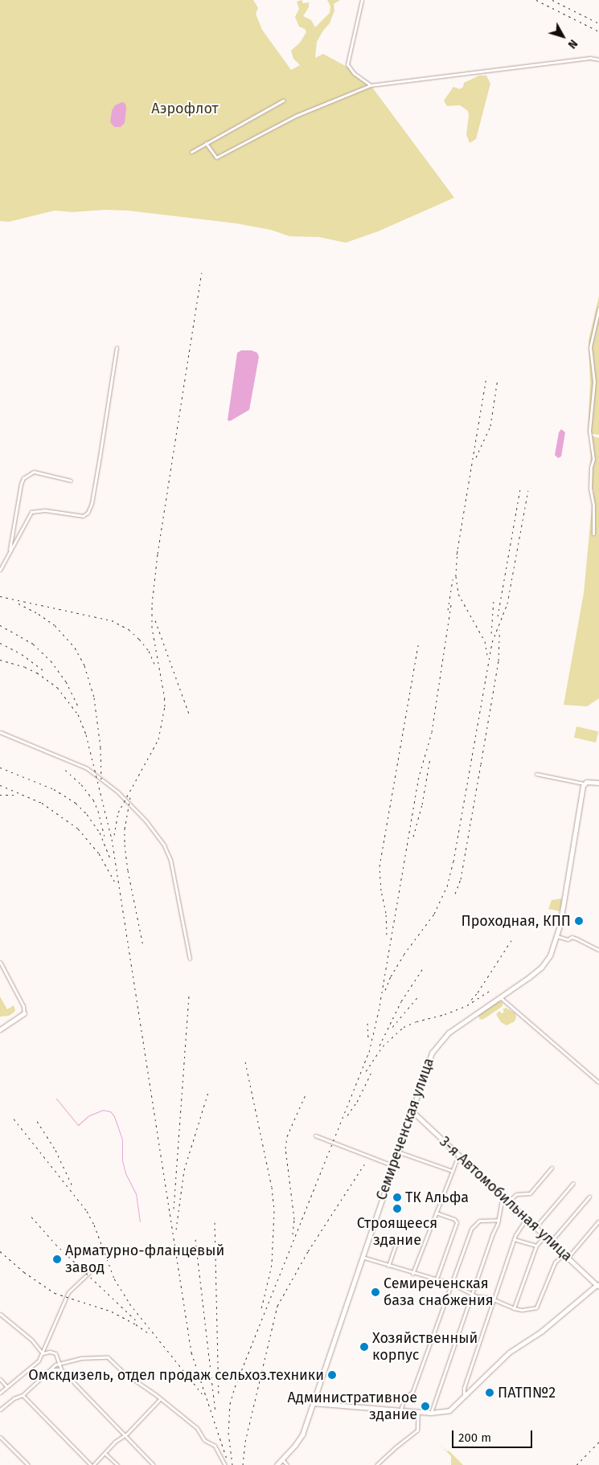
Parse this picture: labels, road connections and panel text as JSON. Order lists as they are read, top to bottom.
{
  "streets": {
    "main road": ["Семиреченская улица", "3-я Автомобильная улица"]
  },
  "crossings": [
    ["Семиреченская улица", "3-я Автомобильная улица"]
  ],
  "parks": ["Аэрофлот"],
  "places": [
    "Проходная, КПП",
    "ТК Альфа",
    "Строящееся здание",
    "Арматурно-фланцевый завод",
    "Семиреченская база снабжения",
    "Хозяйственный корпус",
    "Омскдизель, отдел продаж сельхоз.техники",
    "ПАТП№2",
    "Административное здание"
  ],
  "scale_bar": "200 m",
  "north": "bottom right"
}
